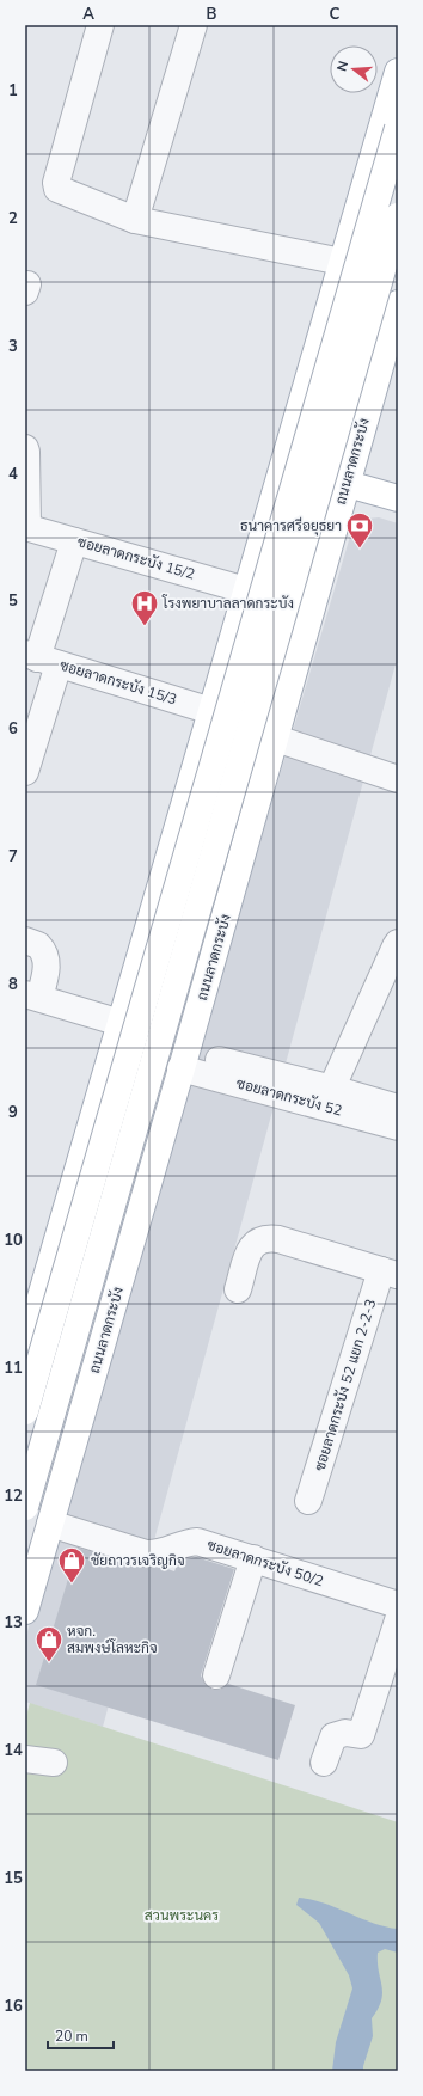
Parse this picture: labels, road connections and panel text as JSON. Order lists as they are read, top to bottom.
{
  "streets": {
    "main road": ["ถนนลาดกระบัง"],
    "street": [
      "ซอยลาดกระบัง 15/2",
      "ซอยลาดกระบัง 15/3",
      "ซอยลาดกระบัง 52",
      "ซอยลาดกระบัง 52 แยก 2-2-3",
      "ซอยลาดกระบัง 50/2"
    ]
  },
  "crossings": [
    ["ถนนลาดกระบัง", "ซอยลาดกระบัง 52"],
    ["ถนนลาดกระบัง", "ซอยลาดกระบัง 50/2"]
  ],
  "parks": ["สวนพระนคร"],
  "places": {
    "bank": ["ธนาคารศรีอยุธยา"],
    "hospital": ["โรงพยาบาลลาดกระบัง"],
    "shop": ["ชัยถาวรเจริญกิจ", "หจก. สมพงษ์โลหะกิจ"]
  },
  "scale_bar": "20 m",
  "north": "left",
  "grid": {
    "columns": ["A", "B", "C"],
    "rows": [
      "1",
      "2",
      "3",
      "4",
      "5",
      "6",
      "7",
      "8",
      "9",
      "10",
      "11",
      "12",
      "13",
      "14",
      "15",
      "16"
    ]
  }
}
